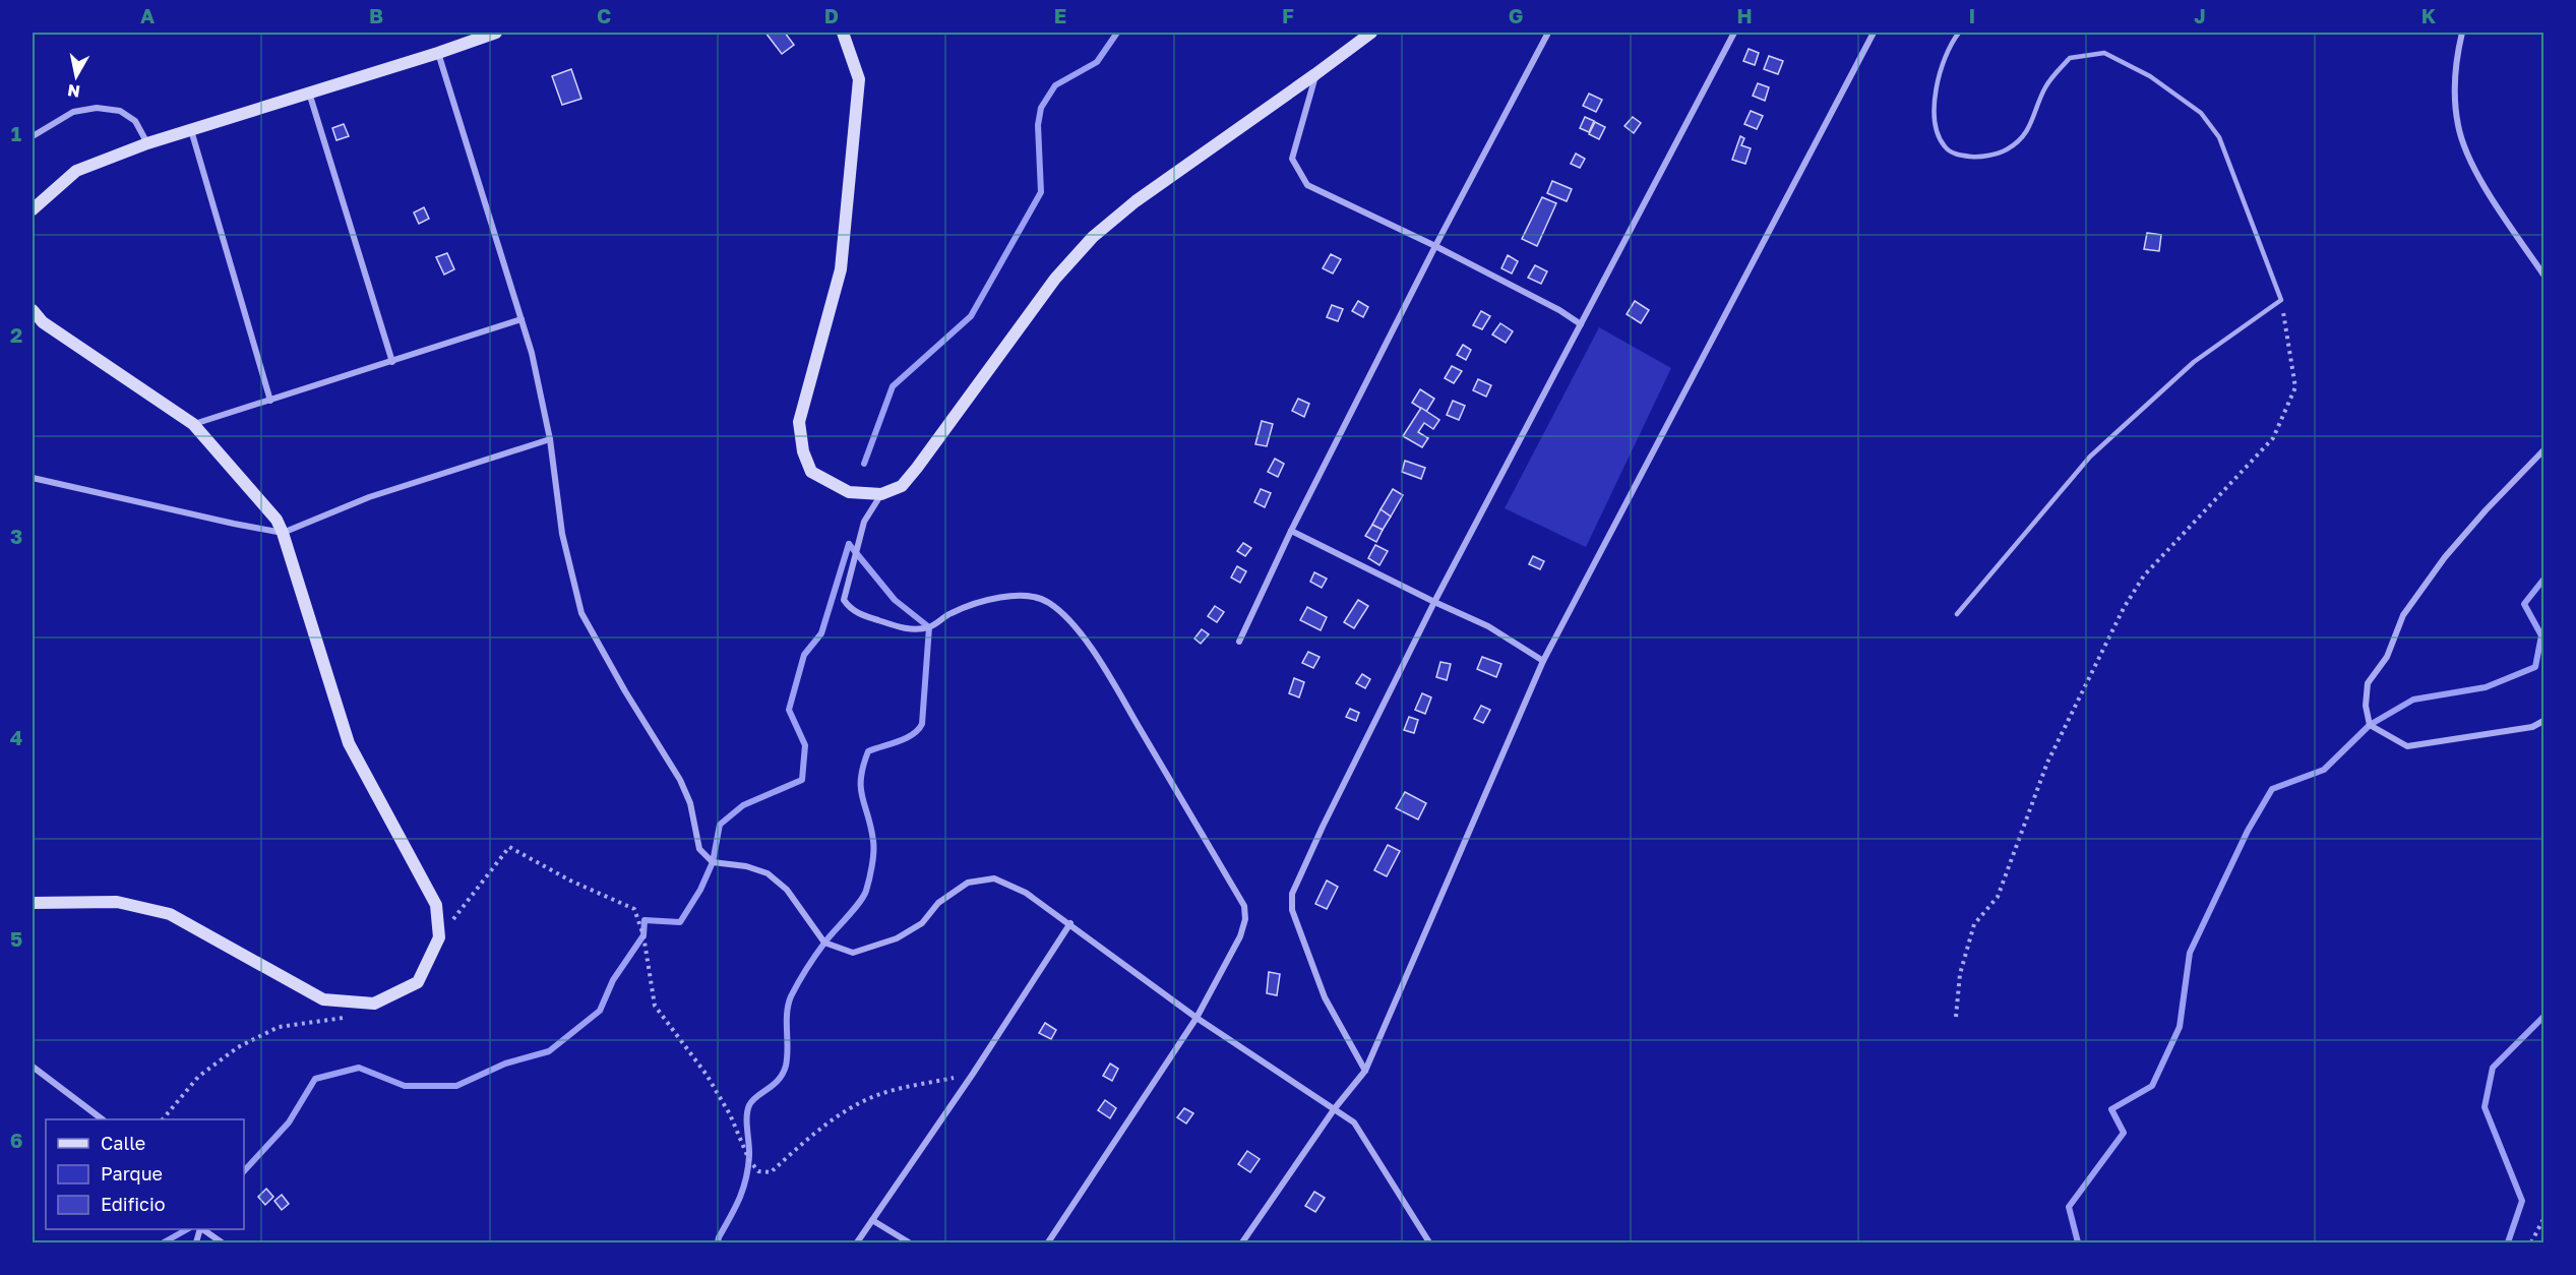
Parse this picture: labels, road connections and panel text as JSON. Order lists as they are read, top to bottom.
{
  "legend": ["Calle", "Parque", "Edificio"],
  "north": "bottom",
  "grid": {
    "columns": [
      "A",
      "B",
      "C",
      "D",
      "E",
      "F",
      "G",
      "H",
      "I",
      "J",
      "K"
    ],
    "rows": [
      "1",
      "2",
      "3",
      "4",
      "5",
      "6"
    ]
  }
}
